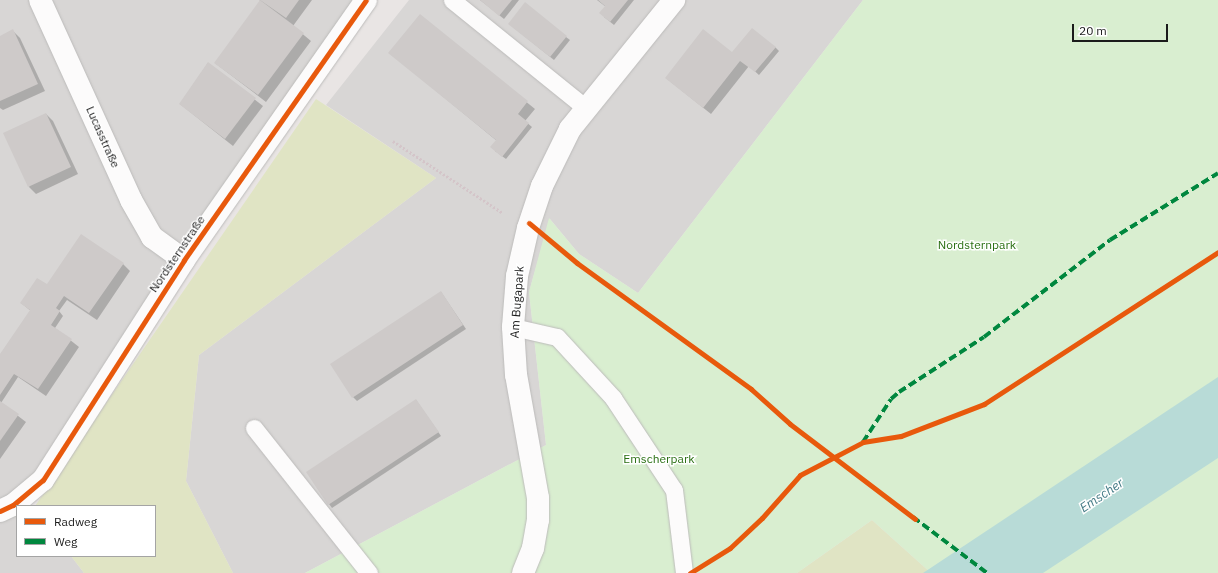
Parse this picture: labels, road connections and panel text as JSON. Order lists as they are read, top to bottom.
{
  "streets": {
    "street": ["Lucasstraße", "Nordsternstraße", "Am Bugapark"]
  },
  "crossings": [
    ["Lucasstraße", "Nordsternstraße"]
  ],
  "water": ["Emscher"],
  "parks": ["Nordsternpark", "Emscherpark"],
  "legend": ["Radweg", "Weg"],
  "scale_bar": "20 m"
}
